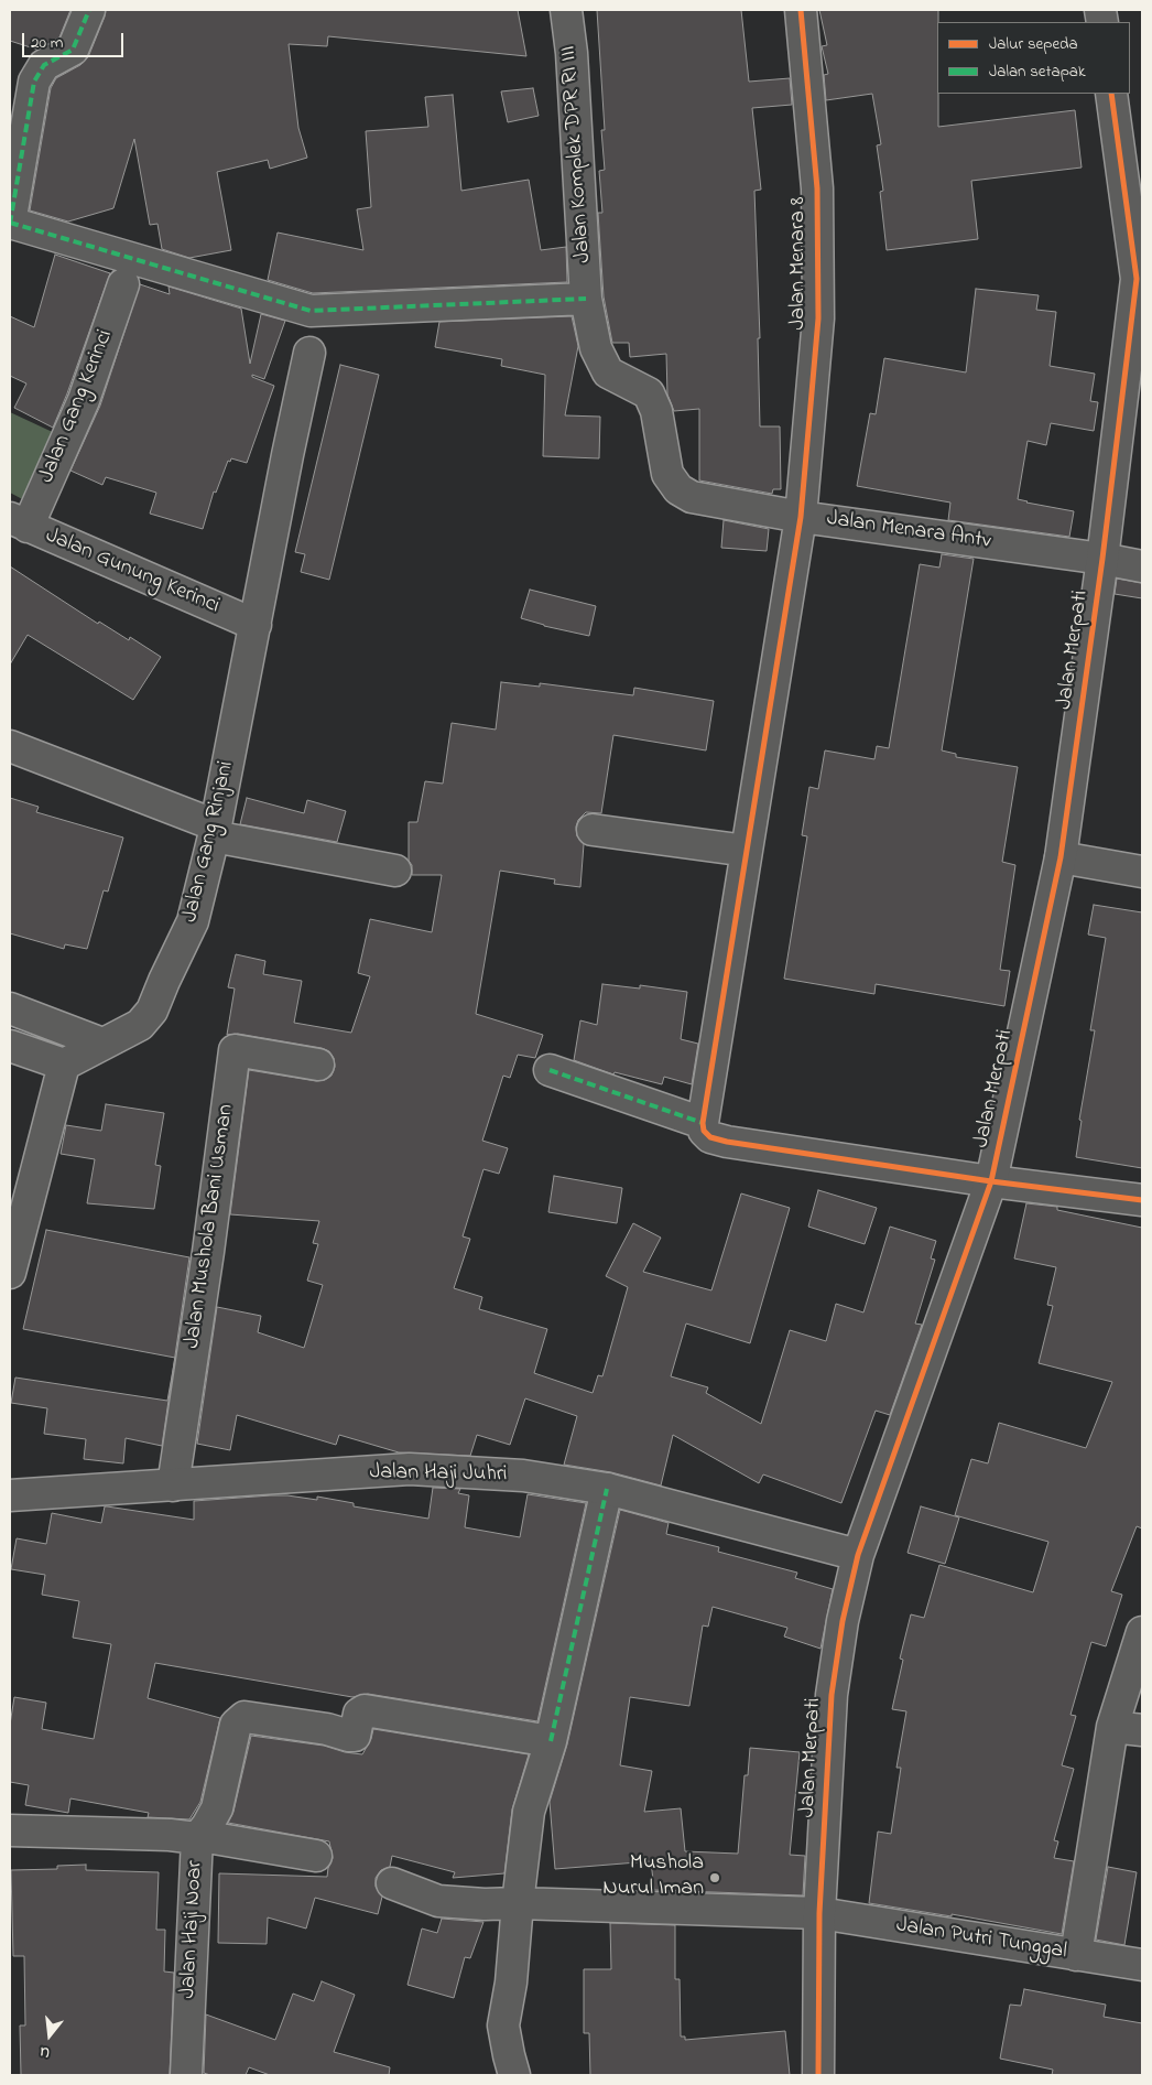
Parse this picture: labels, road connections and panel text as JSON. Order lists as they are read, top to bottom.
{
  "streets": {
    "street": [
      "Jalan Komplek DPR RI III",
      "Jalan Menara 8",
      "Jalan Gang Kerinci",
      "Jalan Menara Antv",
      "Jalan Gunung Kerinci",
      "Jalan Merpati",
      "Jalan Gang Rinjani",
      "Jalan Mushola Bani Usman",
      "Jalan Haji Juhri",
      "Jalan Haji Noar",
      "Jalan Putri Tunggal"
    ]
  },
  "crossings": [
    ["Jalan Komplek DPR RI III", "Jalan Menara Antv"],
    ["Jalan Menara 8", "Jalan Menara Antv"],
    ["Jalan Gang Kerinci", "Jalan Gunung Kerinci"],
    ["Jalan Menara Antv", "Jalan Merpati"],
    ["Jalan Gunung Kerinci", "Jalan Gang Rinjani"],
    ["Jalan Merpati", "Jalan Haji Juhri"],
    ["Jalan Merpati", "Jalan Putri Tunggal"],
    ["Jalan Mushola Bani Usman", "Jalan Haji Juhri"]
  ],
  "places": ["Mushola Nurul Iman"],
  "legend": ["Jalur sepeda", "Jalan setapak"],
  "scale_bar": "20 m",
  "north": "bottom"
}
